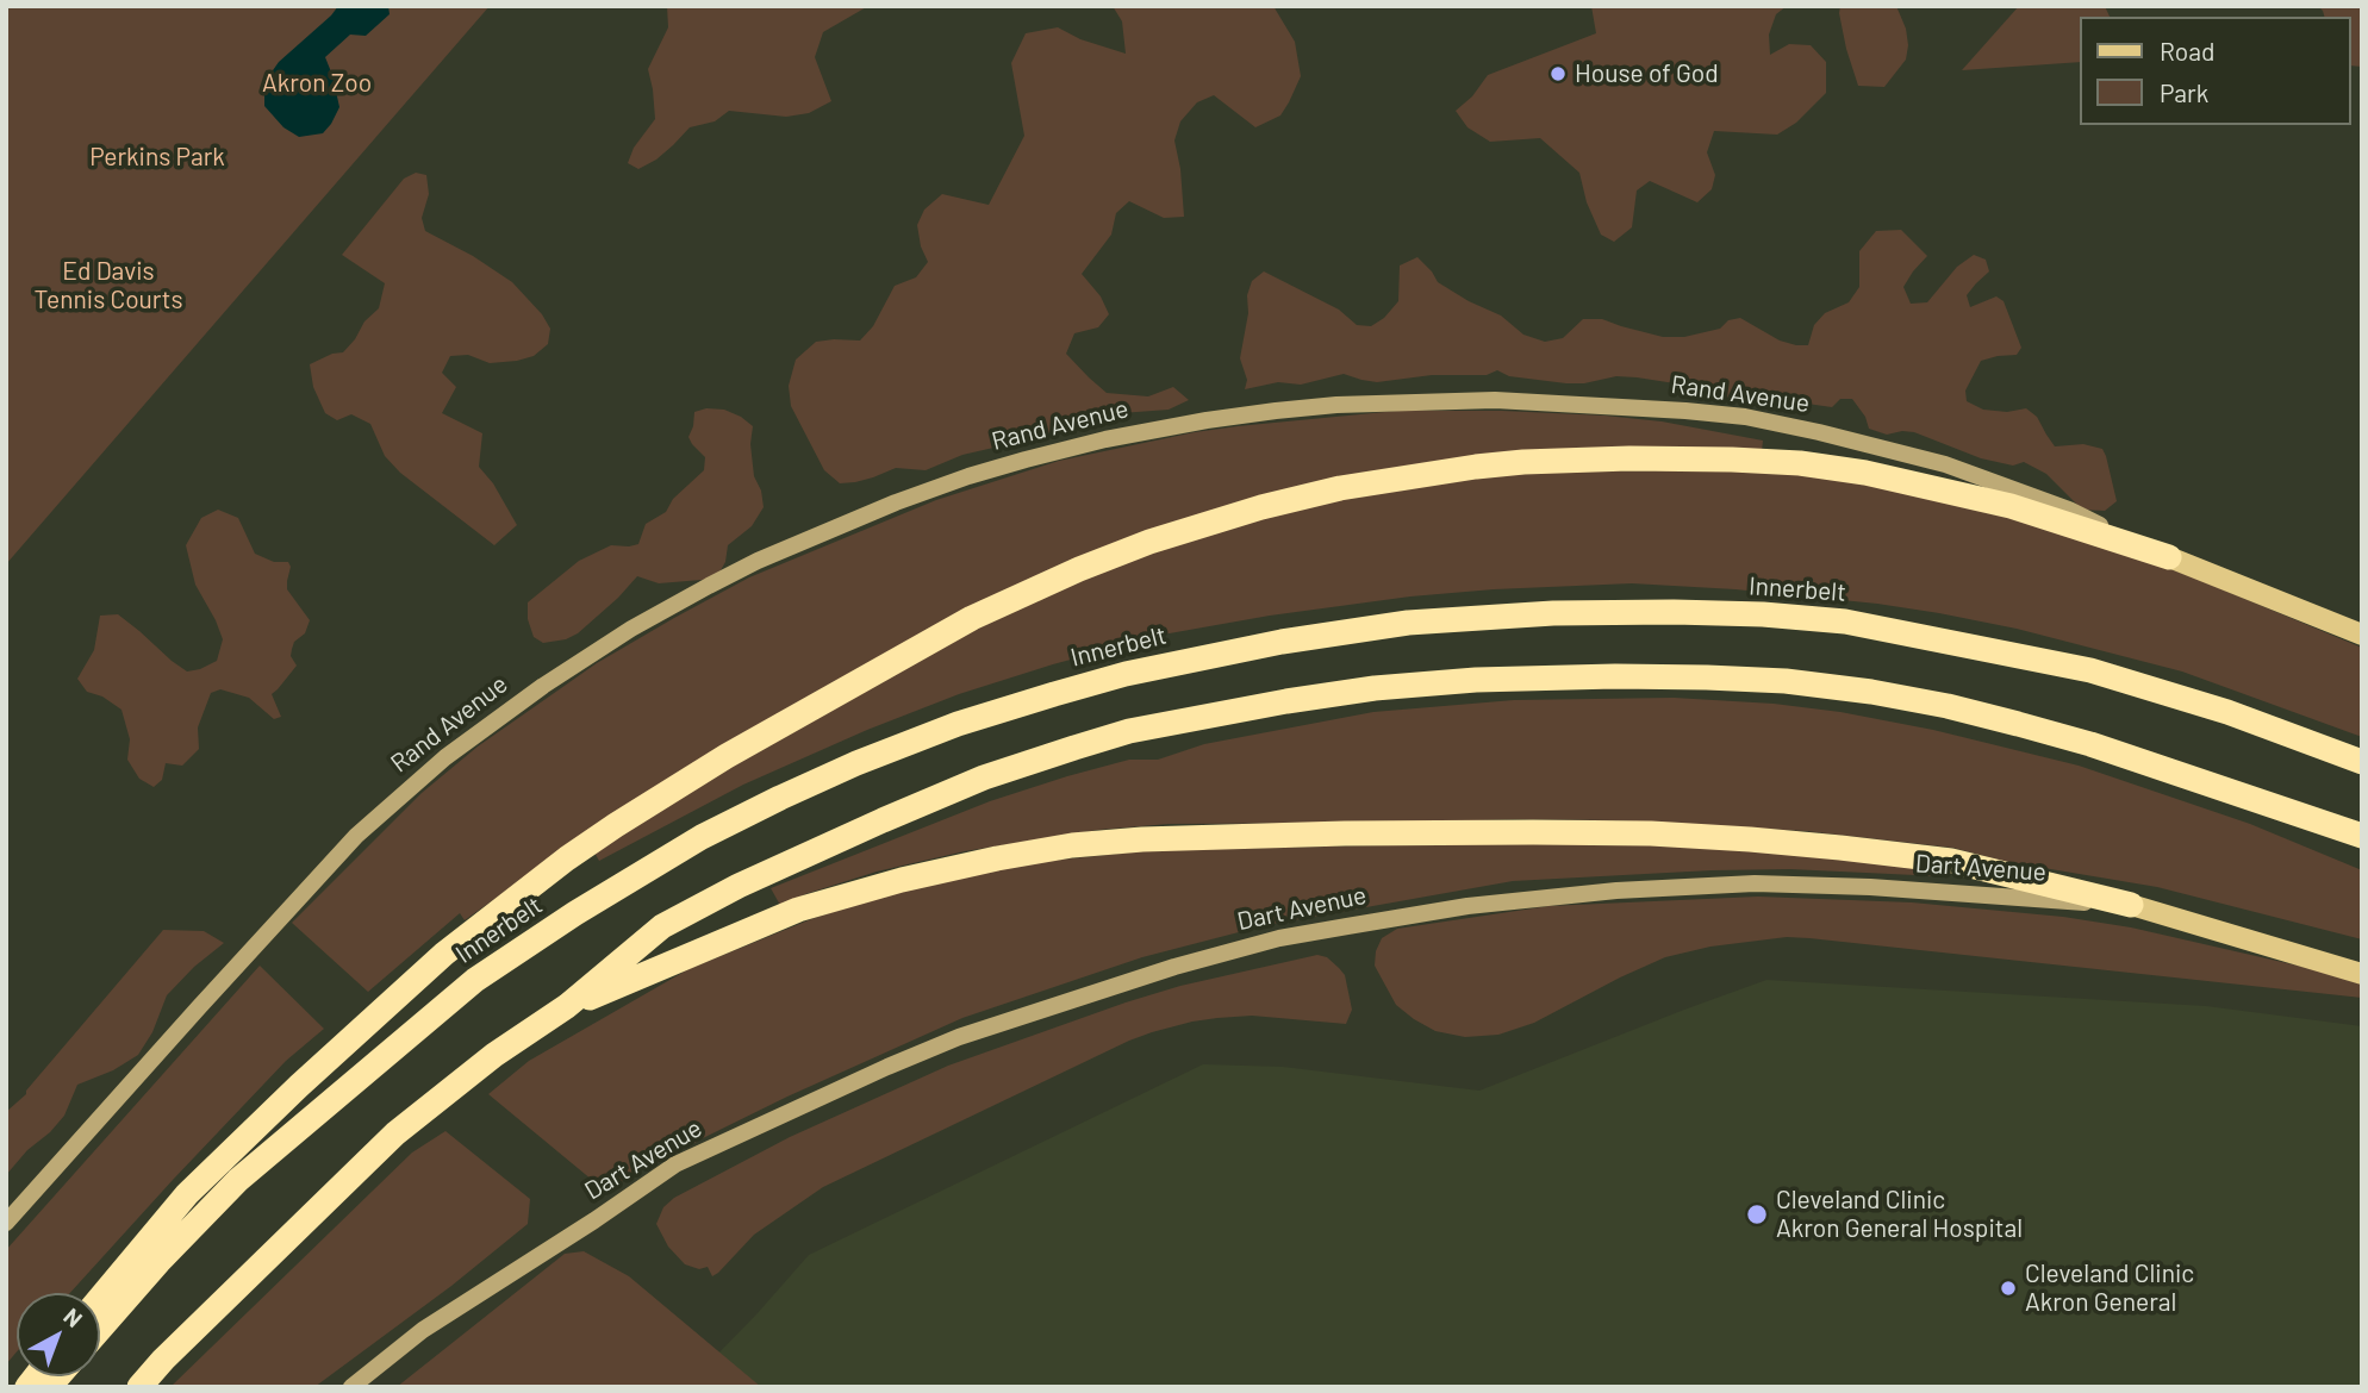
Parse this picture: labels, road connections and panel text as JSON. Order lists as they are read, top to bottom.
{
  "streets": {
    "highway": ["Innerbelt"],
    "main road": ["Rand Avenue", "Dart Avenue"]
  },
  "parks": ["Akron Zoo", "Perkins Park", "Ed Davis Tennis Courts"],
  "places": ["House of God", "Cleveland Clinic Akron General Hospital", "Cleveland Clinic Akron General"],
  "legend": ["Road", "Park"],
  "north": "top right"
}
